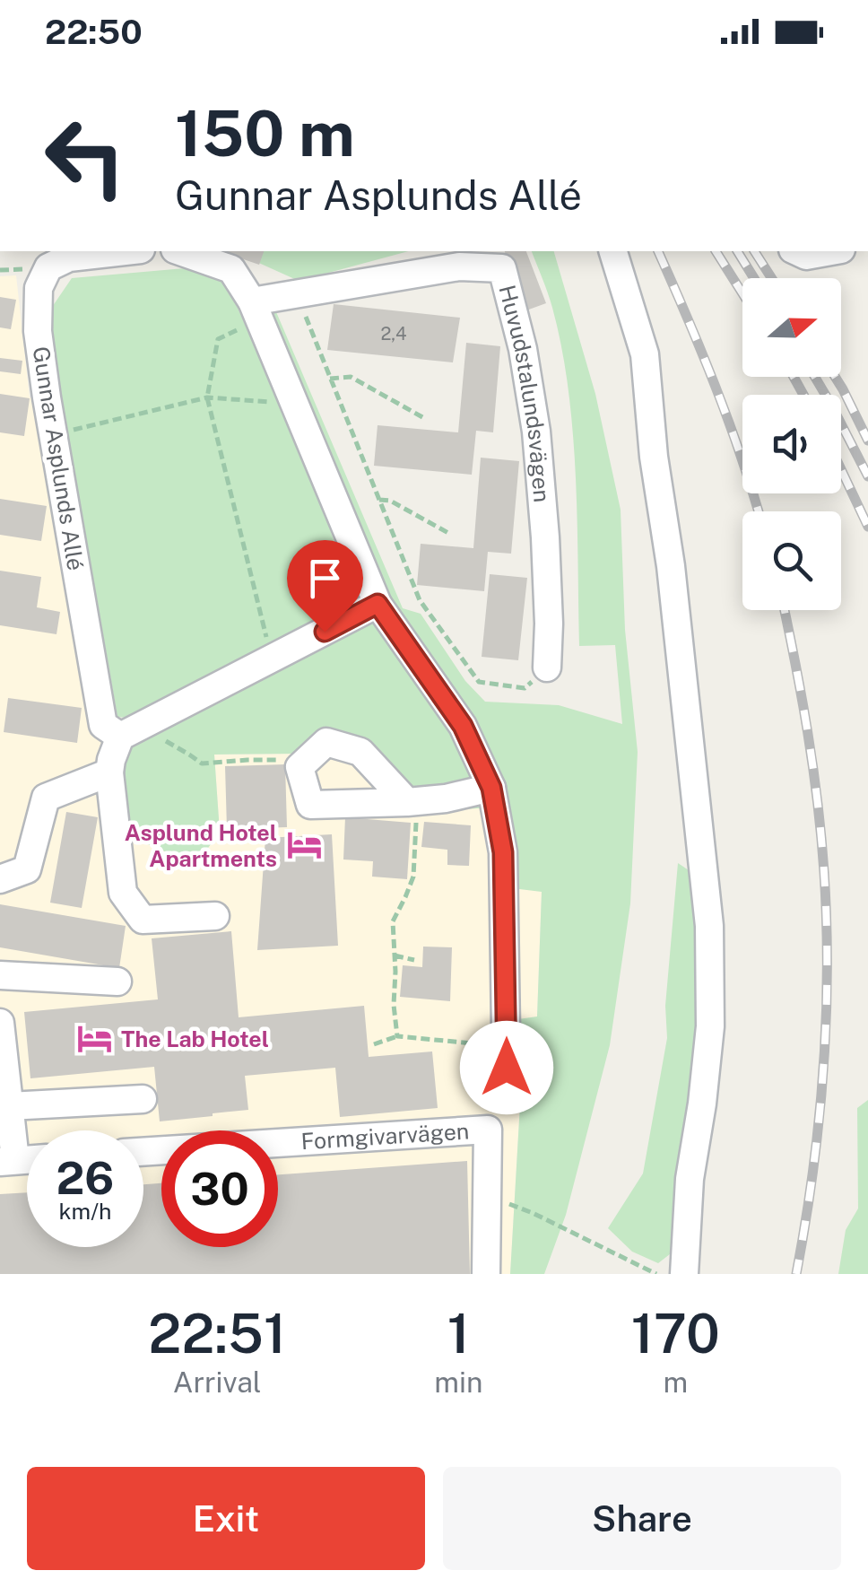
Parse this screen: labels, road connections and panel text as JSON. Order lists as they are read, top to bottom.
{
  "streets": {
    "street": ["Huvudstalundsvägen", "Gunnar Asplunds Allé", "Formgivarvägen"]
  },
  "places": {
    "hotel": ["Asplund Hotel Apartments", "The Lab Hotel"]
  },
  "house_numbers": ["2,4"],
  "north": "right",
  "page": {
    "status": "22:50",
    "turn": ["150 m", "Gunnar Asplunds Allé"],
    "speed": "26 km/h",
    "limit": "30",
    "eta": [
      "22:51",
      "Arrival",
      "1",
      "min",
      "170",
      "m"
    ],
    "buttons": ["Exit", "Share"]
  }
}
